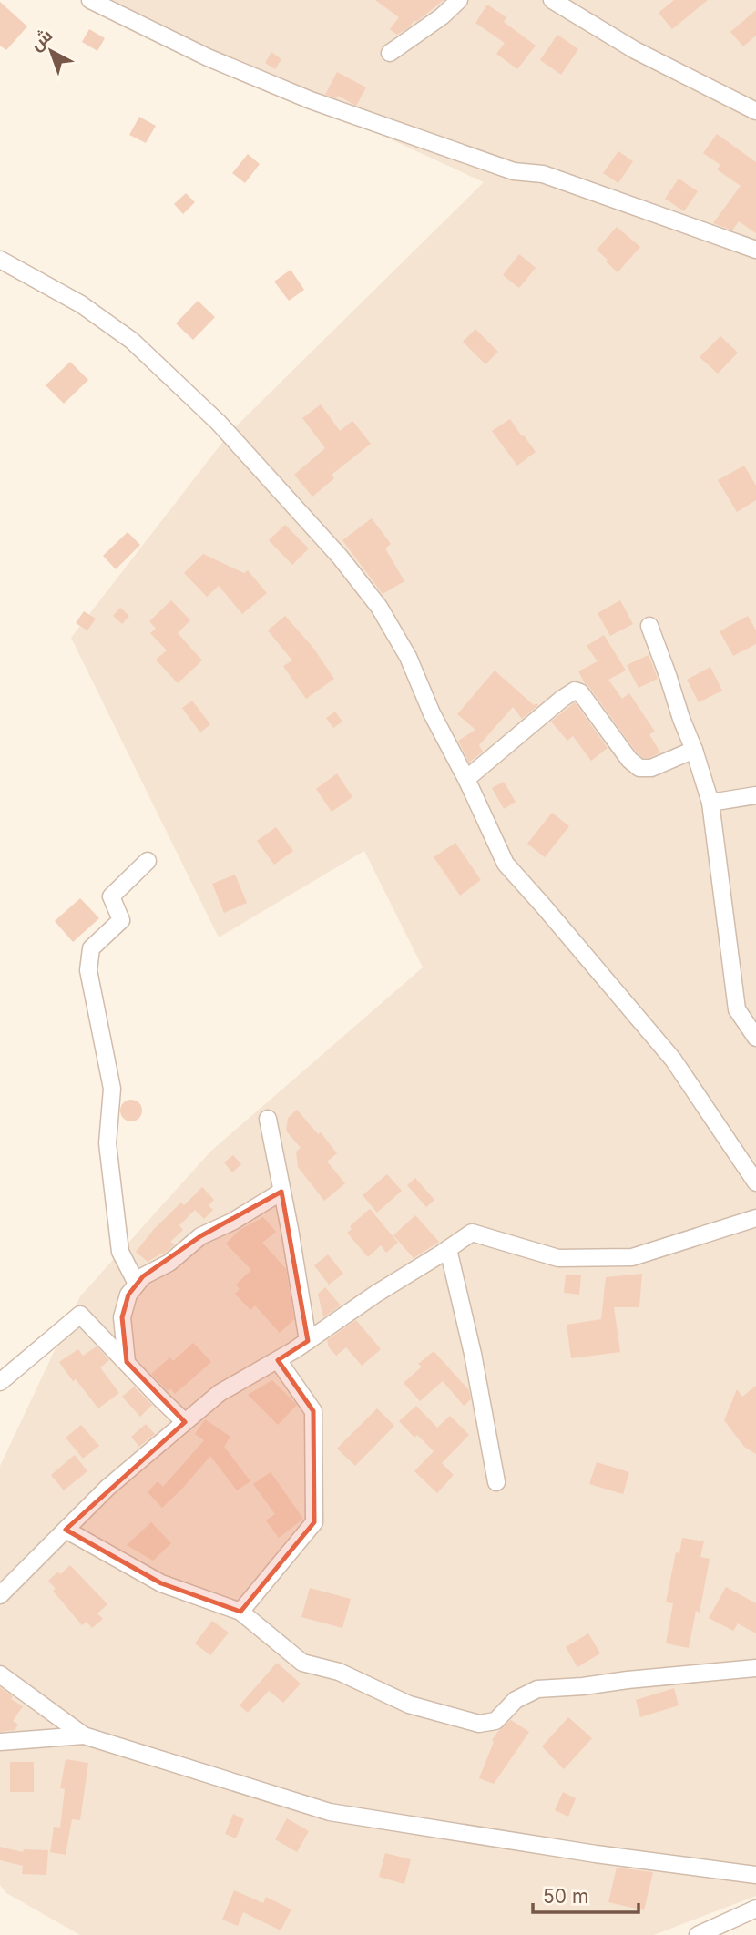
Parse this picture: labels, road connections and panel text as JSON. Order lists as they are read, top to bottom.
{
  "scale_bar": "50 m",
  "north": "top left"
}
